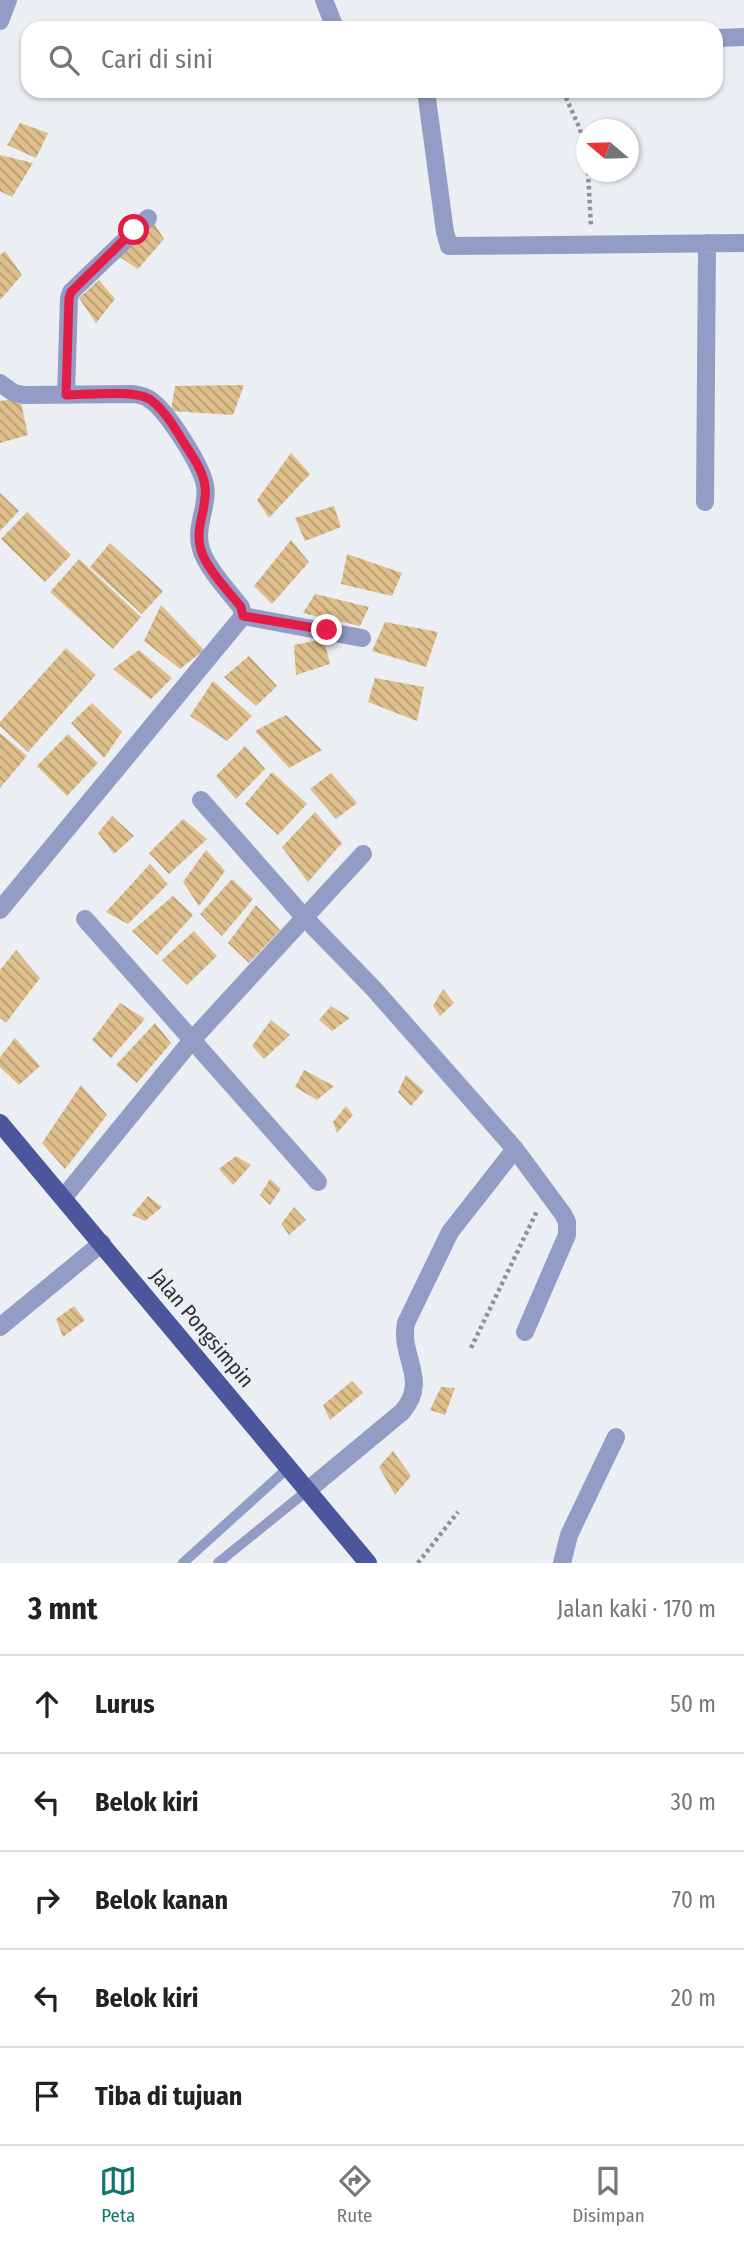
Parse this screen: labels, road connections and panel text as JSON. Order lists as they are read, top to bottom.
{
  "streets": {
    "main road": ["Jalan Pongsimpin"]
  },
  "north": "left",
  "page": {
    "search": "Cari di sini",
    "heading": ["3 mnt", "Jalan kaki · 170 m"],
    "list": [
      ["Lurus", "50 m"],
      ["Belok kiri", "30 m"],
      ["Belok kanan", "70 m"],
      ["Belok kiri", "20 m"],
      "Tiba di tujuan"
    ],
    "nav": ["Peta", "Rute", "Disimpan"]
  }
}
